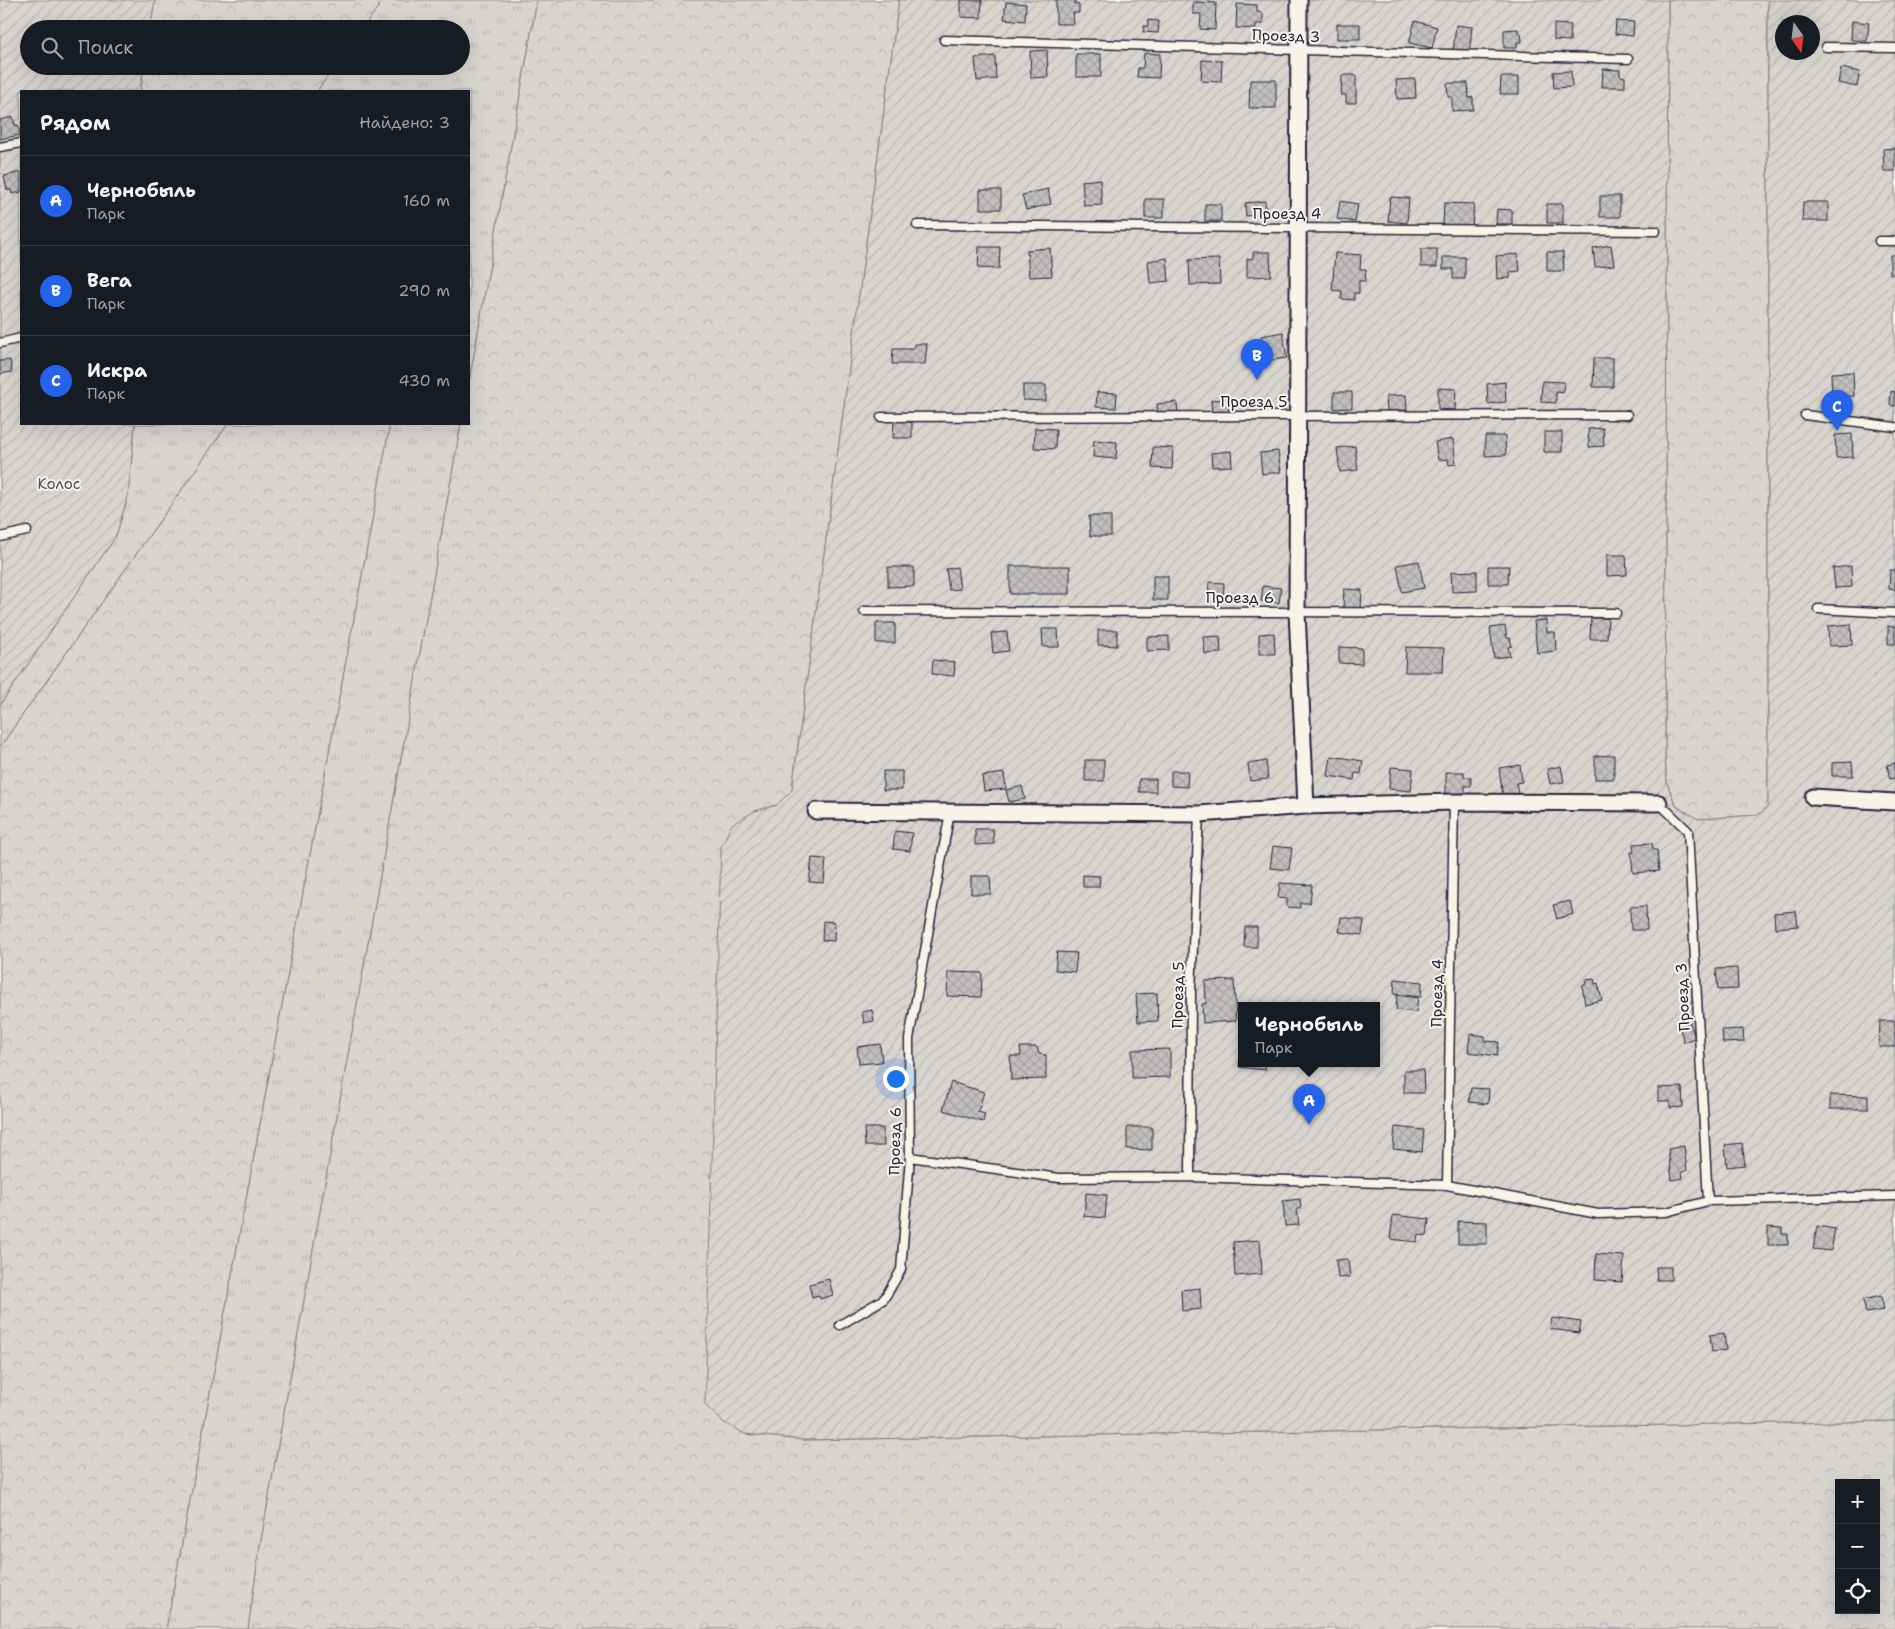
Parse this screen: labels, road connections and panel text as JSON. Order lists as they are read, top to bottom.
{
  "streets": {
    "lane": [
      "Проезд 3",
      "Проезд 4",
      "Проезд 5",
      "Проезд 6"
    ]
  },
  "parks": ["Колос"],
  "north": "bottom",
  "page": {
    "search": "Поиск",
    "heading": ["Рядом", "Найдено: 3"],
    "list": [
      {
        "mark": "A",
        "name": "Чернобыль",
        "note": "Парк",
        "value": "160 m"
      },
      {
        "mark": "B",
        "name": "Вега",
        "note": "Парк",
        "value": "290 m"
      },
      {
        "mark": "C",
        "name": "Искра",
        "note": "Парк",
        "value": "430 m"
      }
    ],
    "pins": ["B", "C", "A"],
    "popup": ["Чернобыль", "Парк"],
    "map_buttons": ["+", "−"]
  }
}
